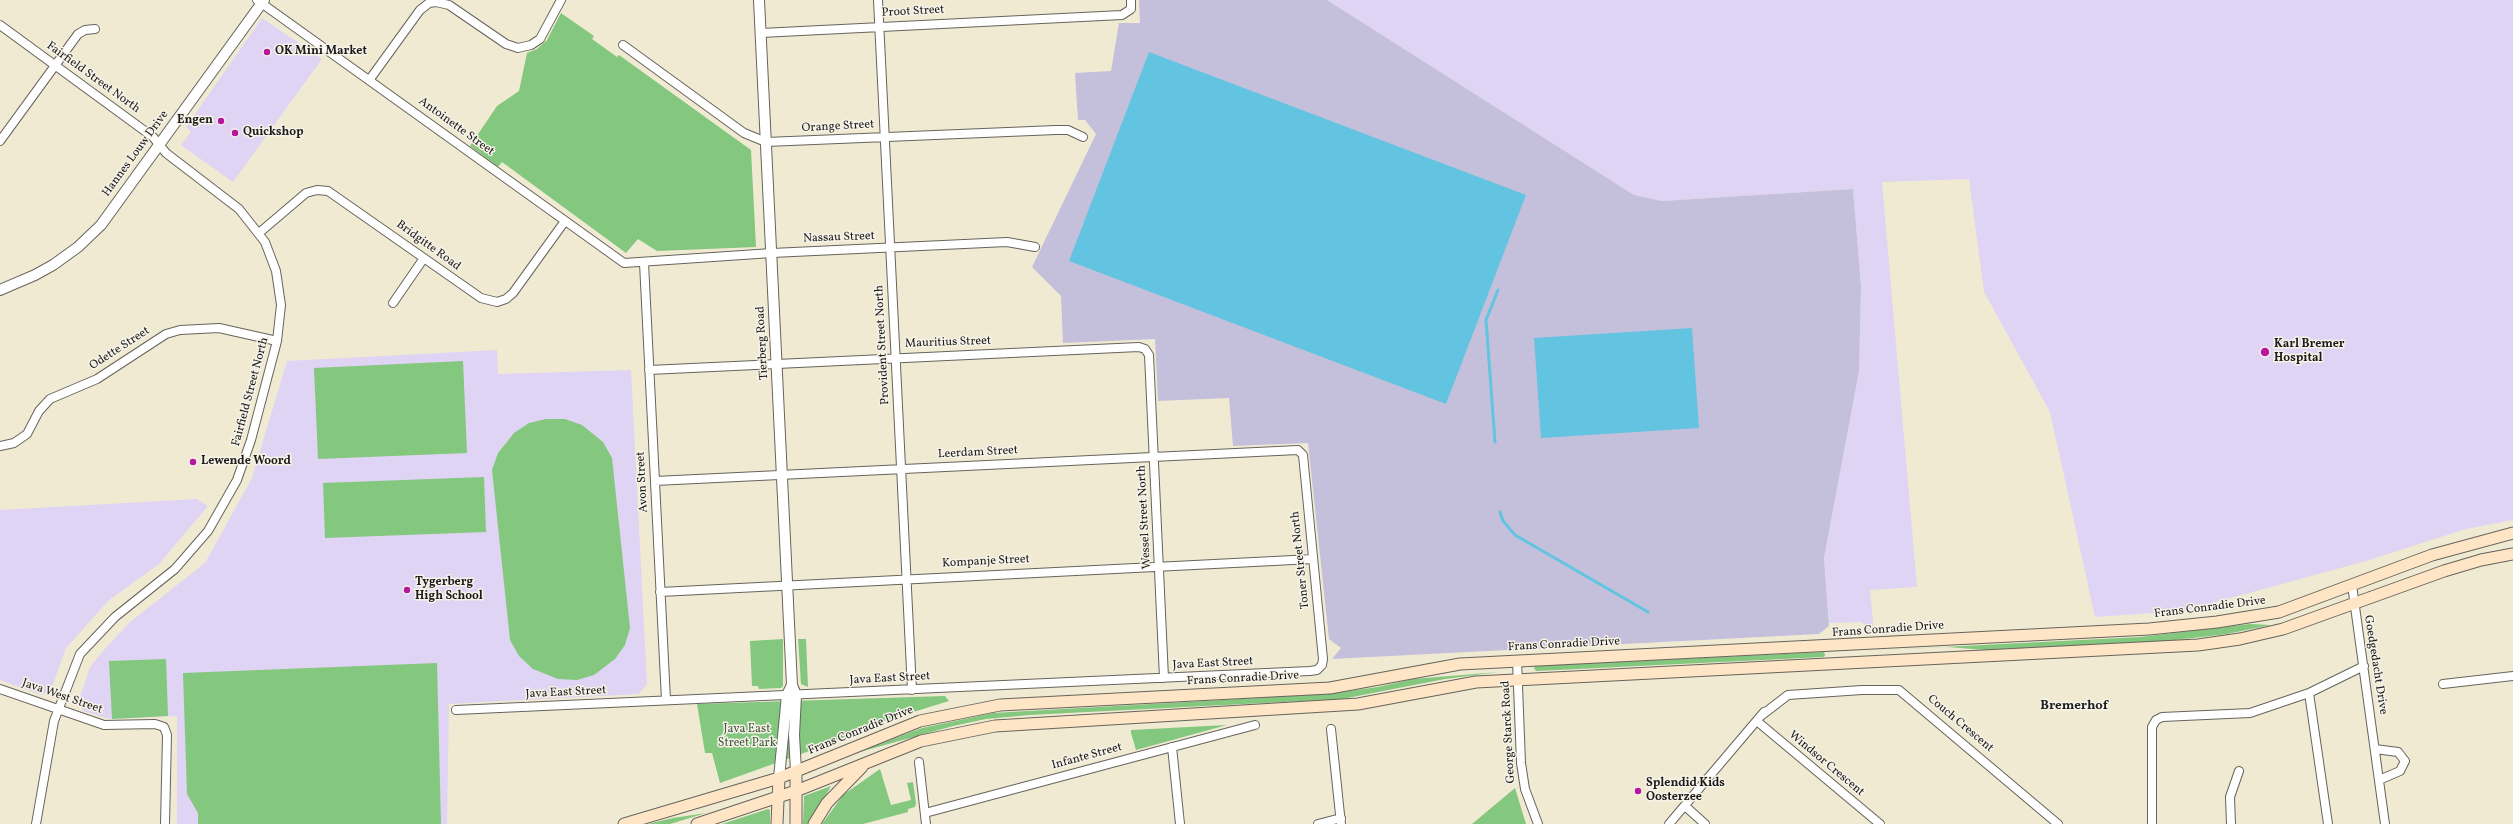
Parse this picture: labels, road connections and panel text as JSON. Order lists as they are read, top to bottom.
{
  "streets": {
    "main road": ["Tierberg Road", "Frans Conradie Drive"],
    "street": [
      "Proot Street",
      "Fairfield Street North",
      "Antoinette Street",
      "Orange Street",
      "Hannes Louw Drive",
      "Nassau Street",
      "Bridgitte Road",
      "Mauritius Street",
      "Provident Street North",
      "Odette Street",
      "Leerdam Street",
      "Avon Street",
      "Wessel Street North",
      "Toner Street North",
      "Kompanje Street",
      "Java East Street",
      "Goedgedacht Drive",
      "Java West Street",
      "Couch Crescent",
      "George Starck Road",
      "Infante Street",
      "Windsor Crescent"
    ]
  },
  "crossings": [
    ["Proot Street", "Tierberg Road"],
    ["Proot Street", "Provident Street North"],
    ["Fairfield Street North", "Hannes Louw Drive"],
    ["Fairfield Street North", "Bridgitte Road"],
    ["Fairfield Street North", "Odette Street"],
    ["Fairfield Street North", "Java West Street"],
    ["Antoinette Street", "Hannes Louw Drive"],
    ["Antoinette Street", "Nassau Street"],
    ["Antoinette Street", "Bridgitte Road"],
    ["Antoinette Street", "Avon Street"],
    ["Orange Street", "Tierberg Road"],
    ["Orange Street", "Provident Street North"],
    ["Nassau Street", "Tierberg Road"],
    ["Nassau Street", "Provident Street North"],
    ["Nassau Street", "Avon Street"],
    ["Tierberg Road", "Mauritius Street"],
    ["Tierberg Road", "Leerdam Street"],
    ["Tierberg Road", "Kompanje Street"],
    ["Tierberg Road", "Frans Conradie Drive"],
    ["Tierberg Road", "Java East Street"],
    ["Mauritius Street", "Provident Street North"],
    ["Mauritius Street", "Avon Street"],
    ["Mauritius Street", "Wessel Street North"],
    ["Provident Street North", "Leerdam Street"],
    ["Provident Street North", "Kompanje Street"],
    ["Provident Street North", "Java East Street"],
    ["Leerdam Street", "Avon Street"],
    ["Leerdam Street", "Wessel Street North"],
    ["Leerdam Street", "Toner Street North"],
    ["Avon Street", "Kompanje Street"],
    ["Avon Street", "Java East Street"],
    ["Wessel Street North", "Kompanje Street"],
    ["Wessel Street North", "Java East Street"],
    ["Toner Street North", "Kompanje Street"],
    ["Toner Street North", "Java East Street"],
    ["Frans Conradie Drive", "Goedgedacht Drive"],
    ["Frans Conradie Drive", "George Starck Road"],
    ["Couch Crescent", "Windsor Crescent"]
  ],
  "districts": ["Bremerhof"],
  "parks": ["Java East Street Park"],
  "places": [
    "OK Mini Market",
    "Engen",
    "Quickshop",
    "Karl Bremer Hospital",
    "Lewende Woord",
    "Tygerberg High School",
    "Splendid Kids Oosterzee"
  ]
}
